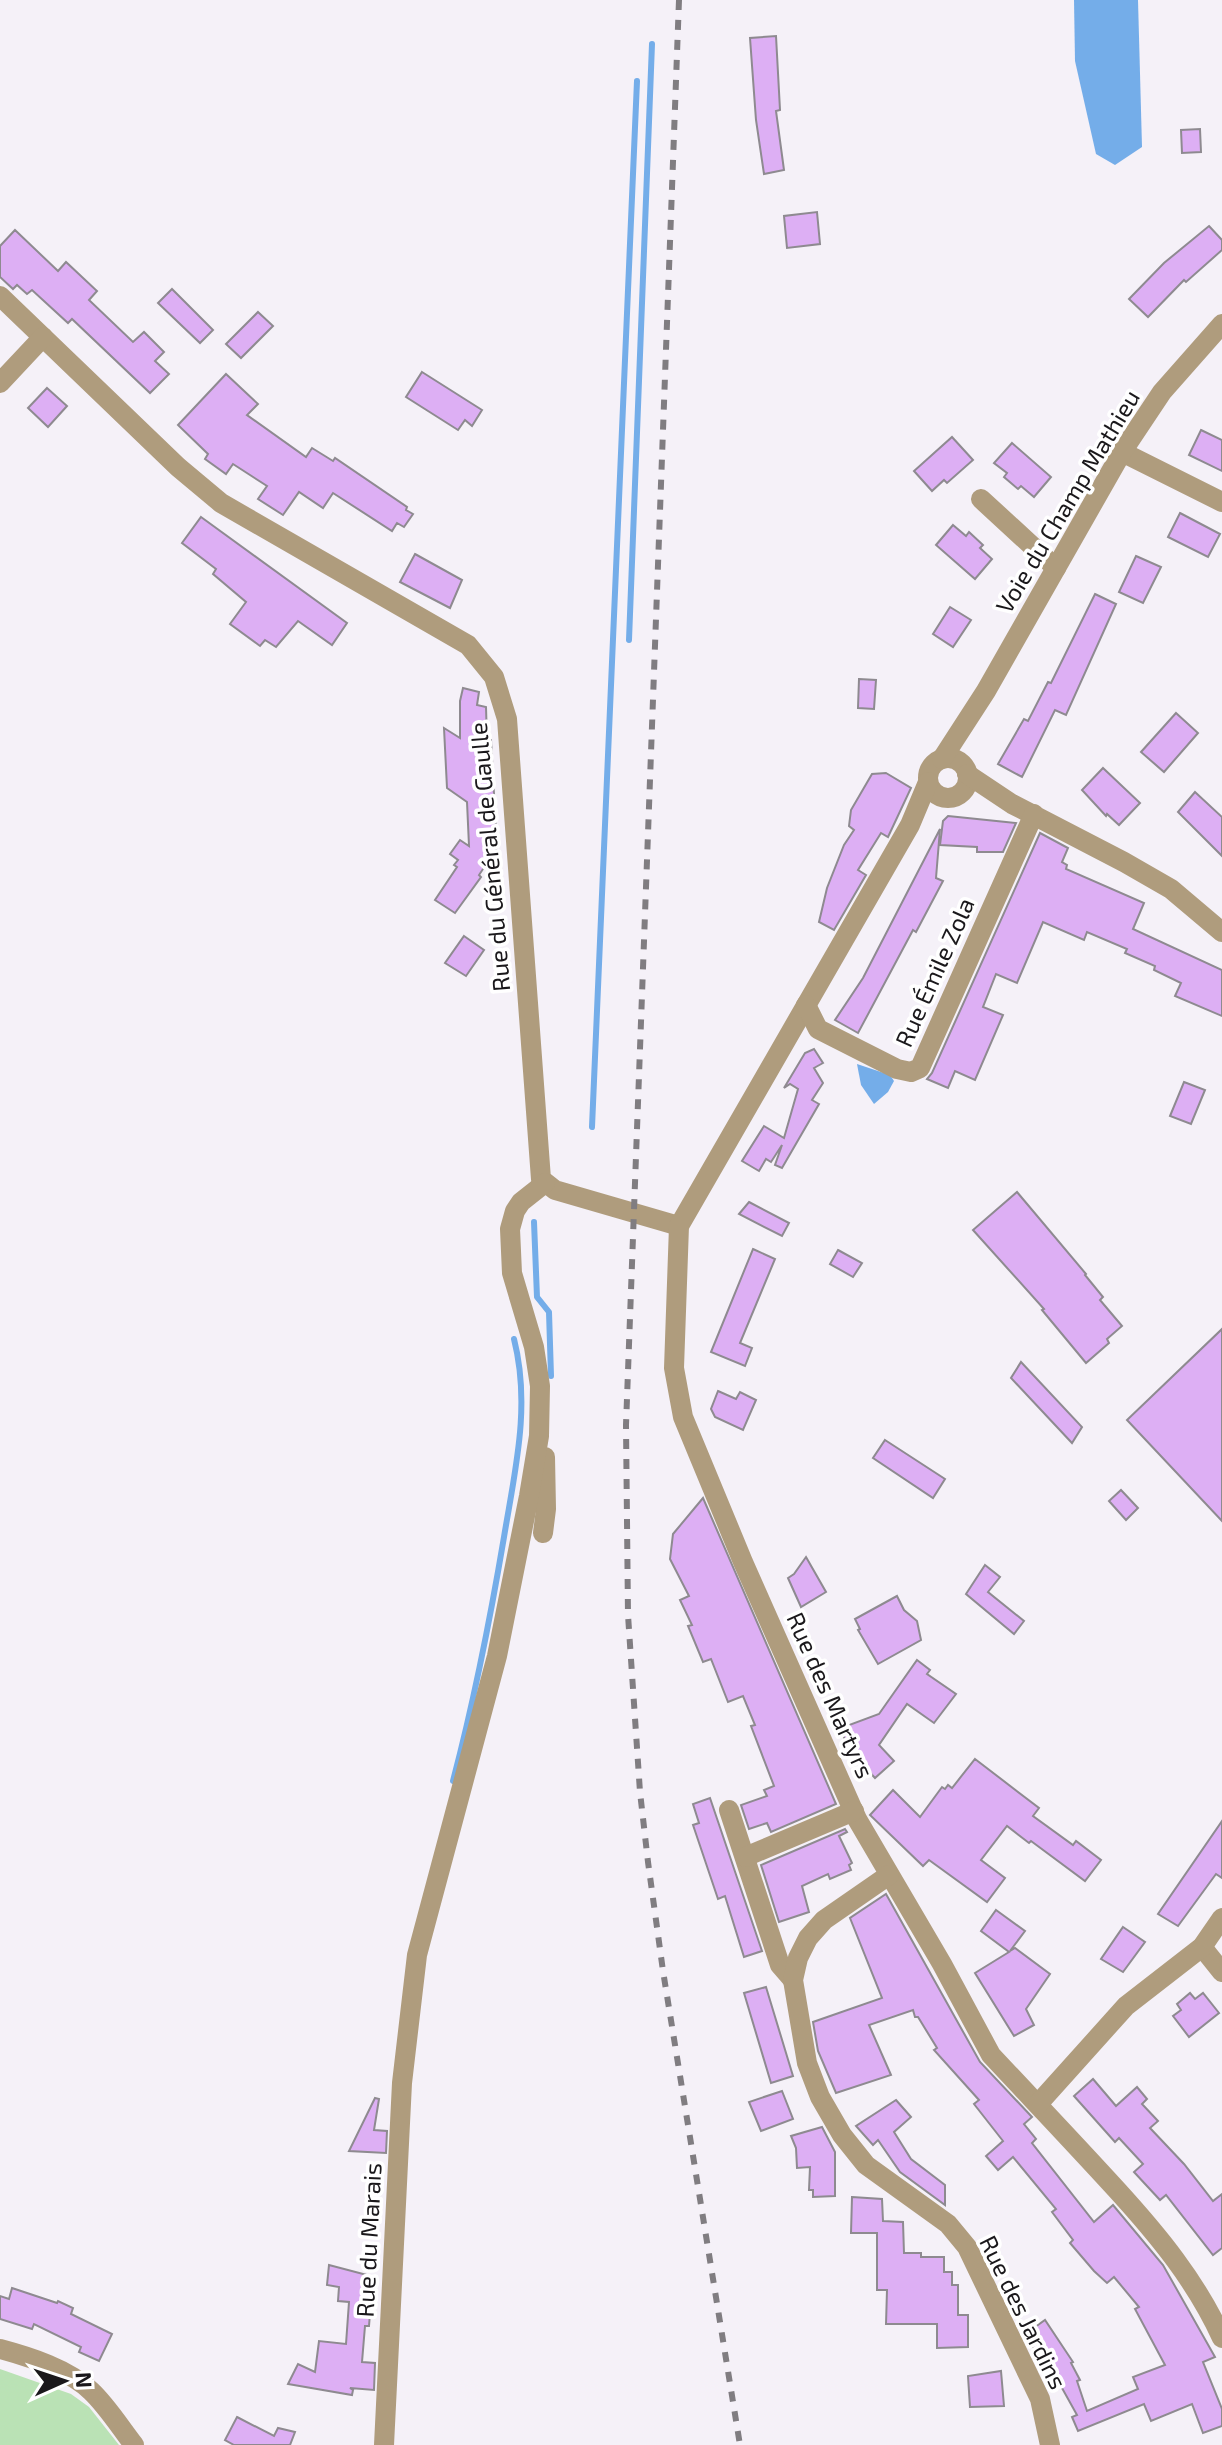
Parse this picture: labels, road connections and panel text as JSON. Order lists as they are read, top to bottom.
{
  "streets": {
    "street": [
      "Voie du Champ Mathieu",
      "Rue du Général de Gaulle",
      "Rue Émile Zola",
      "Rue des Martyrs",
      "Rue du Marais",
      "Rue des Jardins"
    ]
  },
  "crossings": [
    ["Voie du Champ Mathieu", "Rue des Martyrs"],
    ["Rue Émile Zola", "Rue des Martyrs"],
    ["Rue des Martyrs", "Rue des Jardins"]
  ],
  "north": "right"
}
